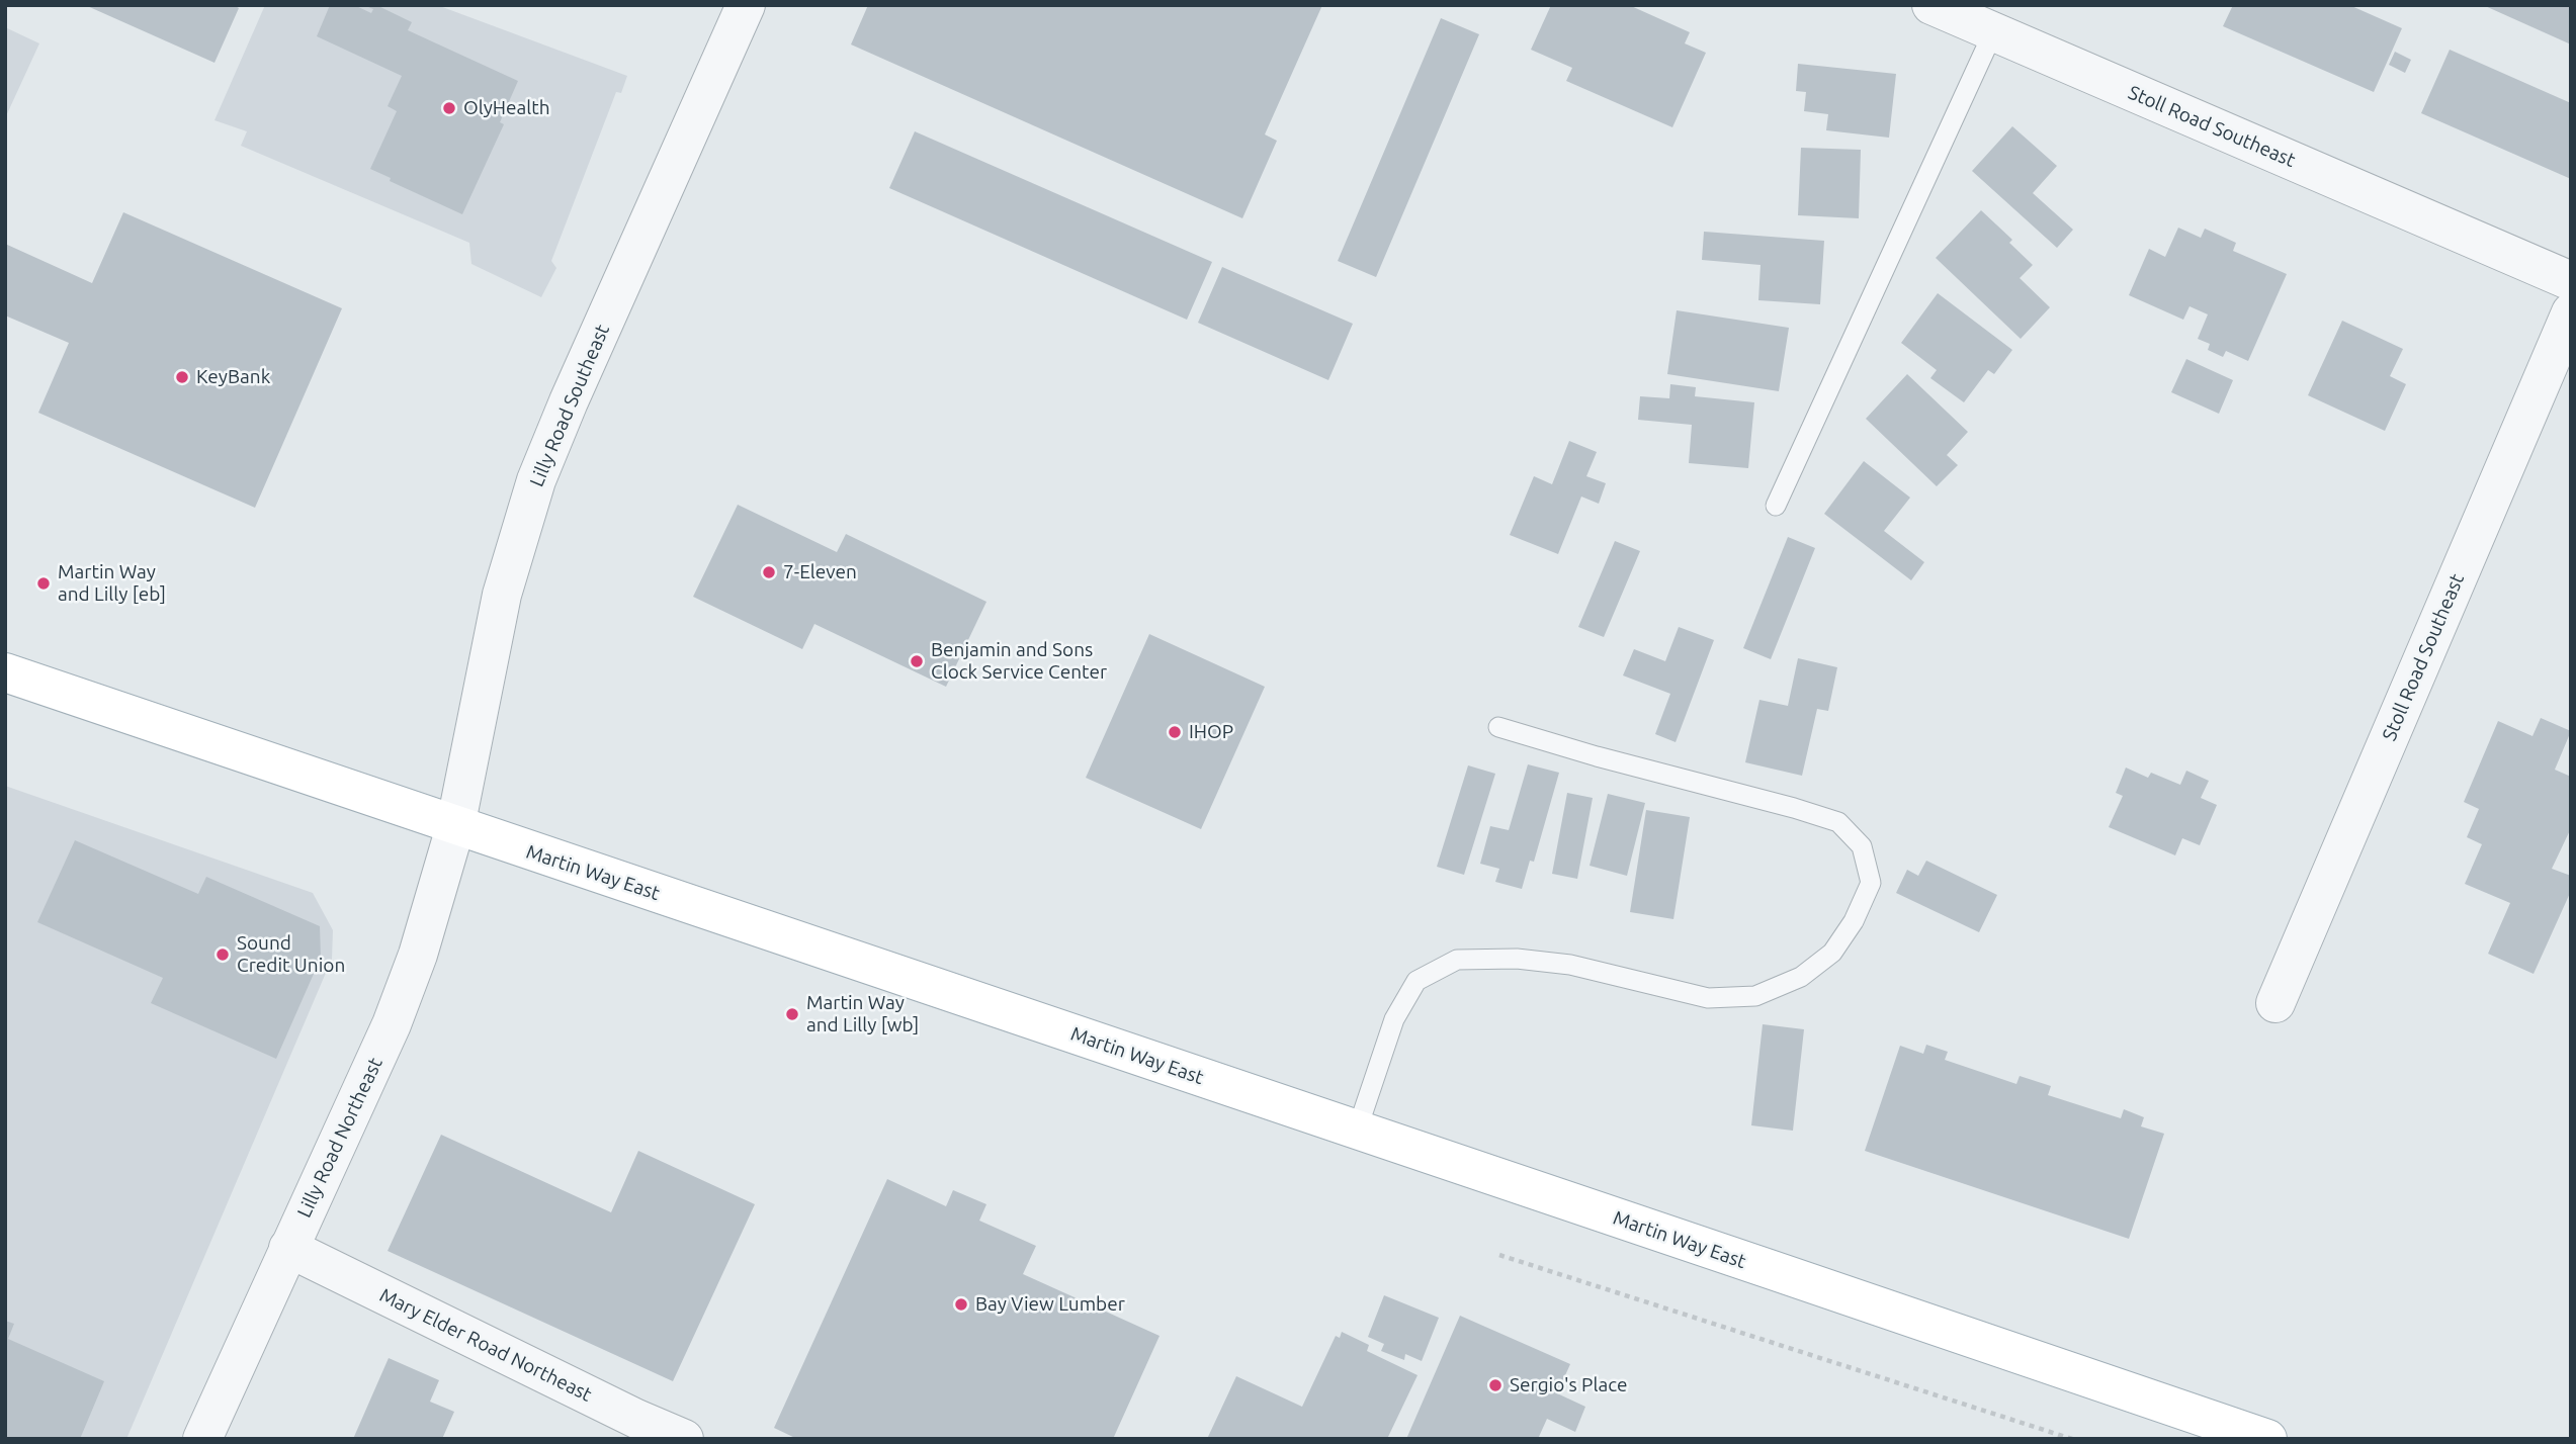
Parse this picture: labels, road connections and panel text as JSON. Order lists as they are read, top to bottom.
{
  "streets": {
    "main road": ["Martin Way East"],
    "street": [
      "Stoll Road Southeast",
      "Lilly Road Southeast",
      "Lilly Road Northeast",
      "Mary Elder Road Northeast"
    ]
  },
  "crossings": [
    ["Lilly Road Southeast", "Martin Way East"],
    ["Lilly Road Southeast", "Lilly Road Northeast"],
    ["Martin Way East", "Lilly Road Northeast"],
    ["Lilly Road Northeast", "Mary Elder Road Northeast"]
  ],
  "places": [
    "OlyHealth",
    "KeyBank",
    "7-Eleven",
    "Martin Way and Lilly [eb]",
    "Benjamin and Sons Clock Service Center",
    "IHOP",
    "Sound Credit Union",
    "Martin Way and Lilly [wb]",
    "Bay View Lumber",
    "Sergio's Place"
  ]
}
